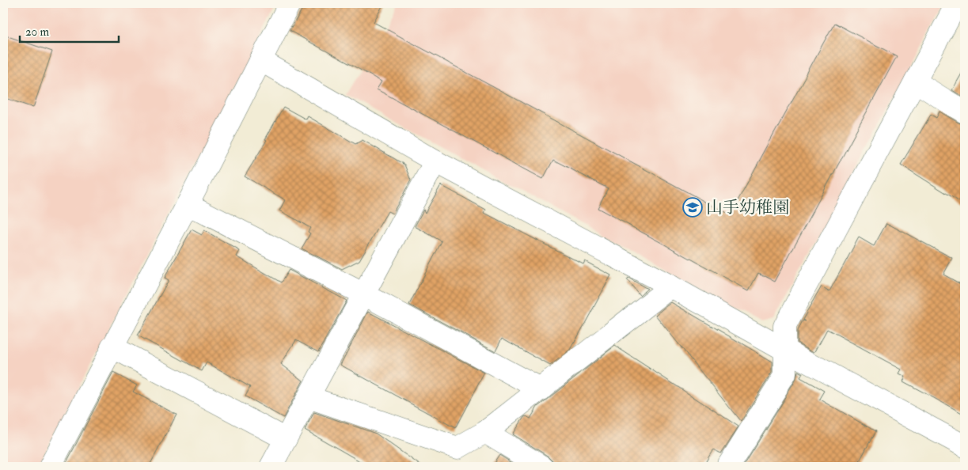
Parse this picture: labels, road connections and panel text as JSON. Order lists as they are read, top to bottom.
{
  "places": {
    "school or university": ["山手幼稚園"]
  },
  "scale_bar": "20 m"
}
